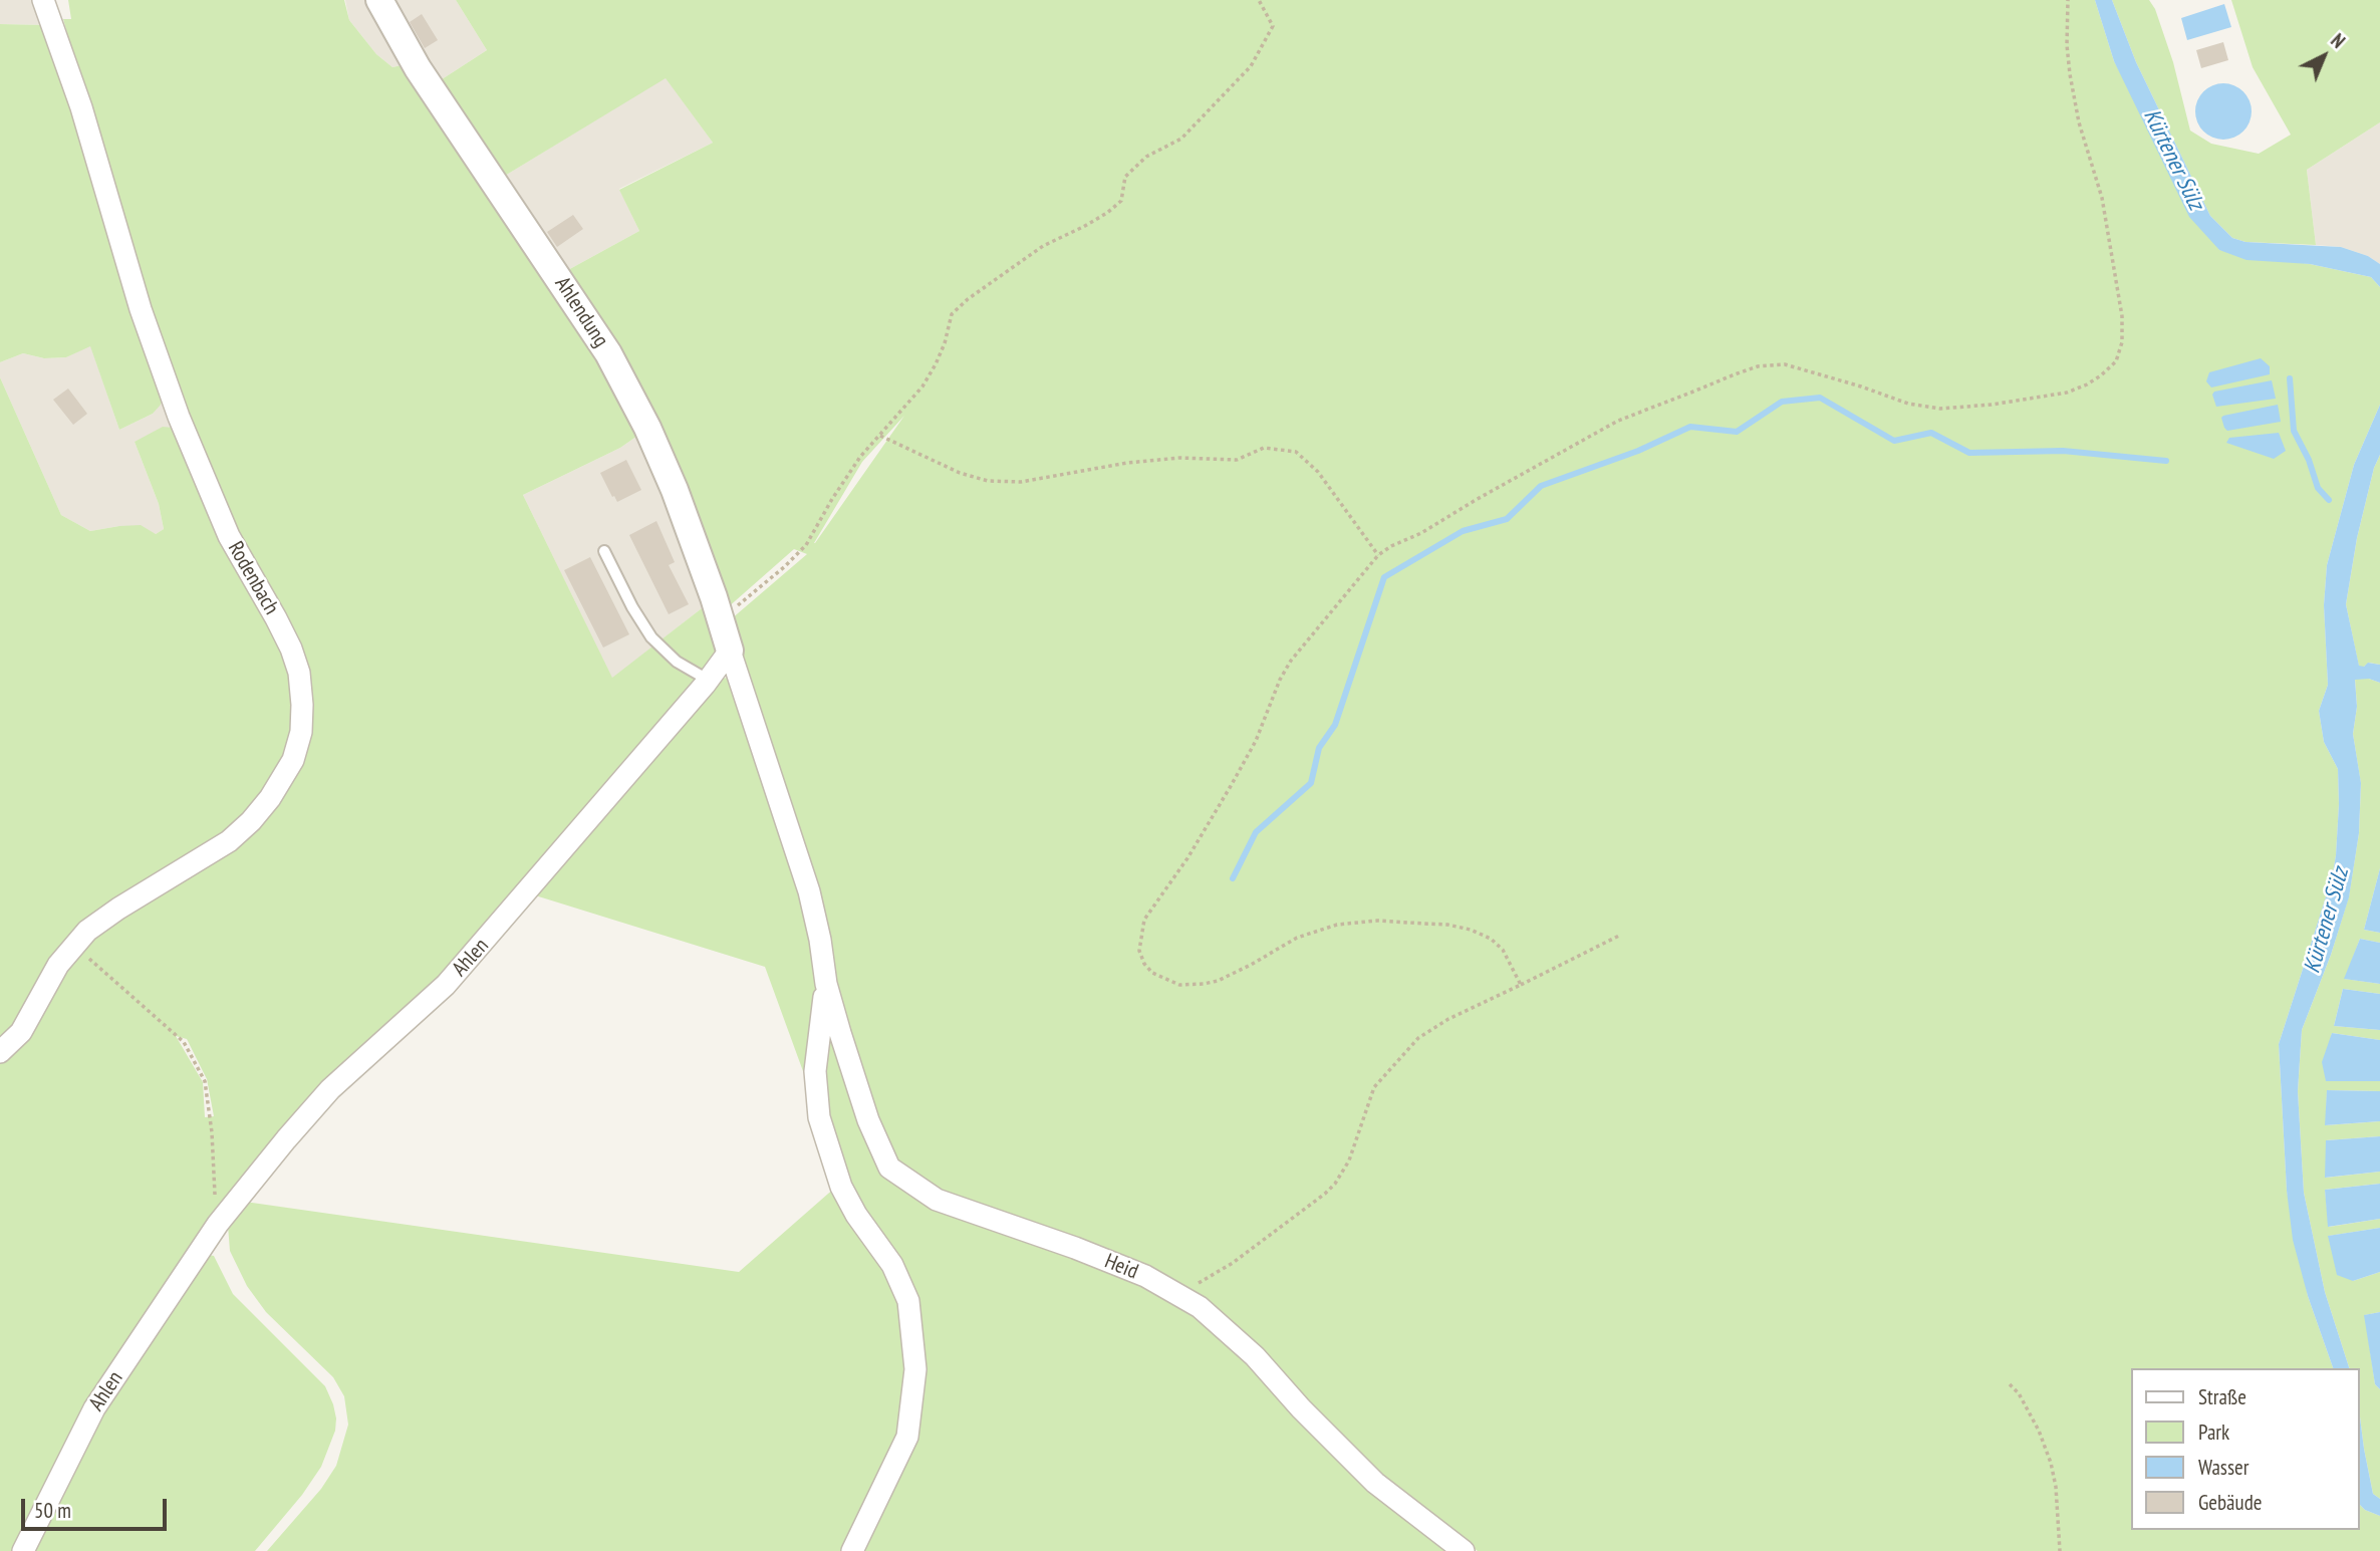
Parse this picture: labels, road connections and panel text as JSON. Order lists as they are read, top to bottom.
{
  "streets": {
    "street": [
      "Ahlendung",
      "Rodenbach",
      "Ahlen",
      "Heid"
    ]
  },
  "crossings": [
    ["Ahlendung", "Ahlen"]
  ],
  "water": ["Kürtener Sülz"],
  "legend": [
    "Straße",
    "Park",
    "Wasser",
    "Gebäude"
  ],
  "scale_bar": "50 m",
  "north": "top right"
}
